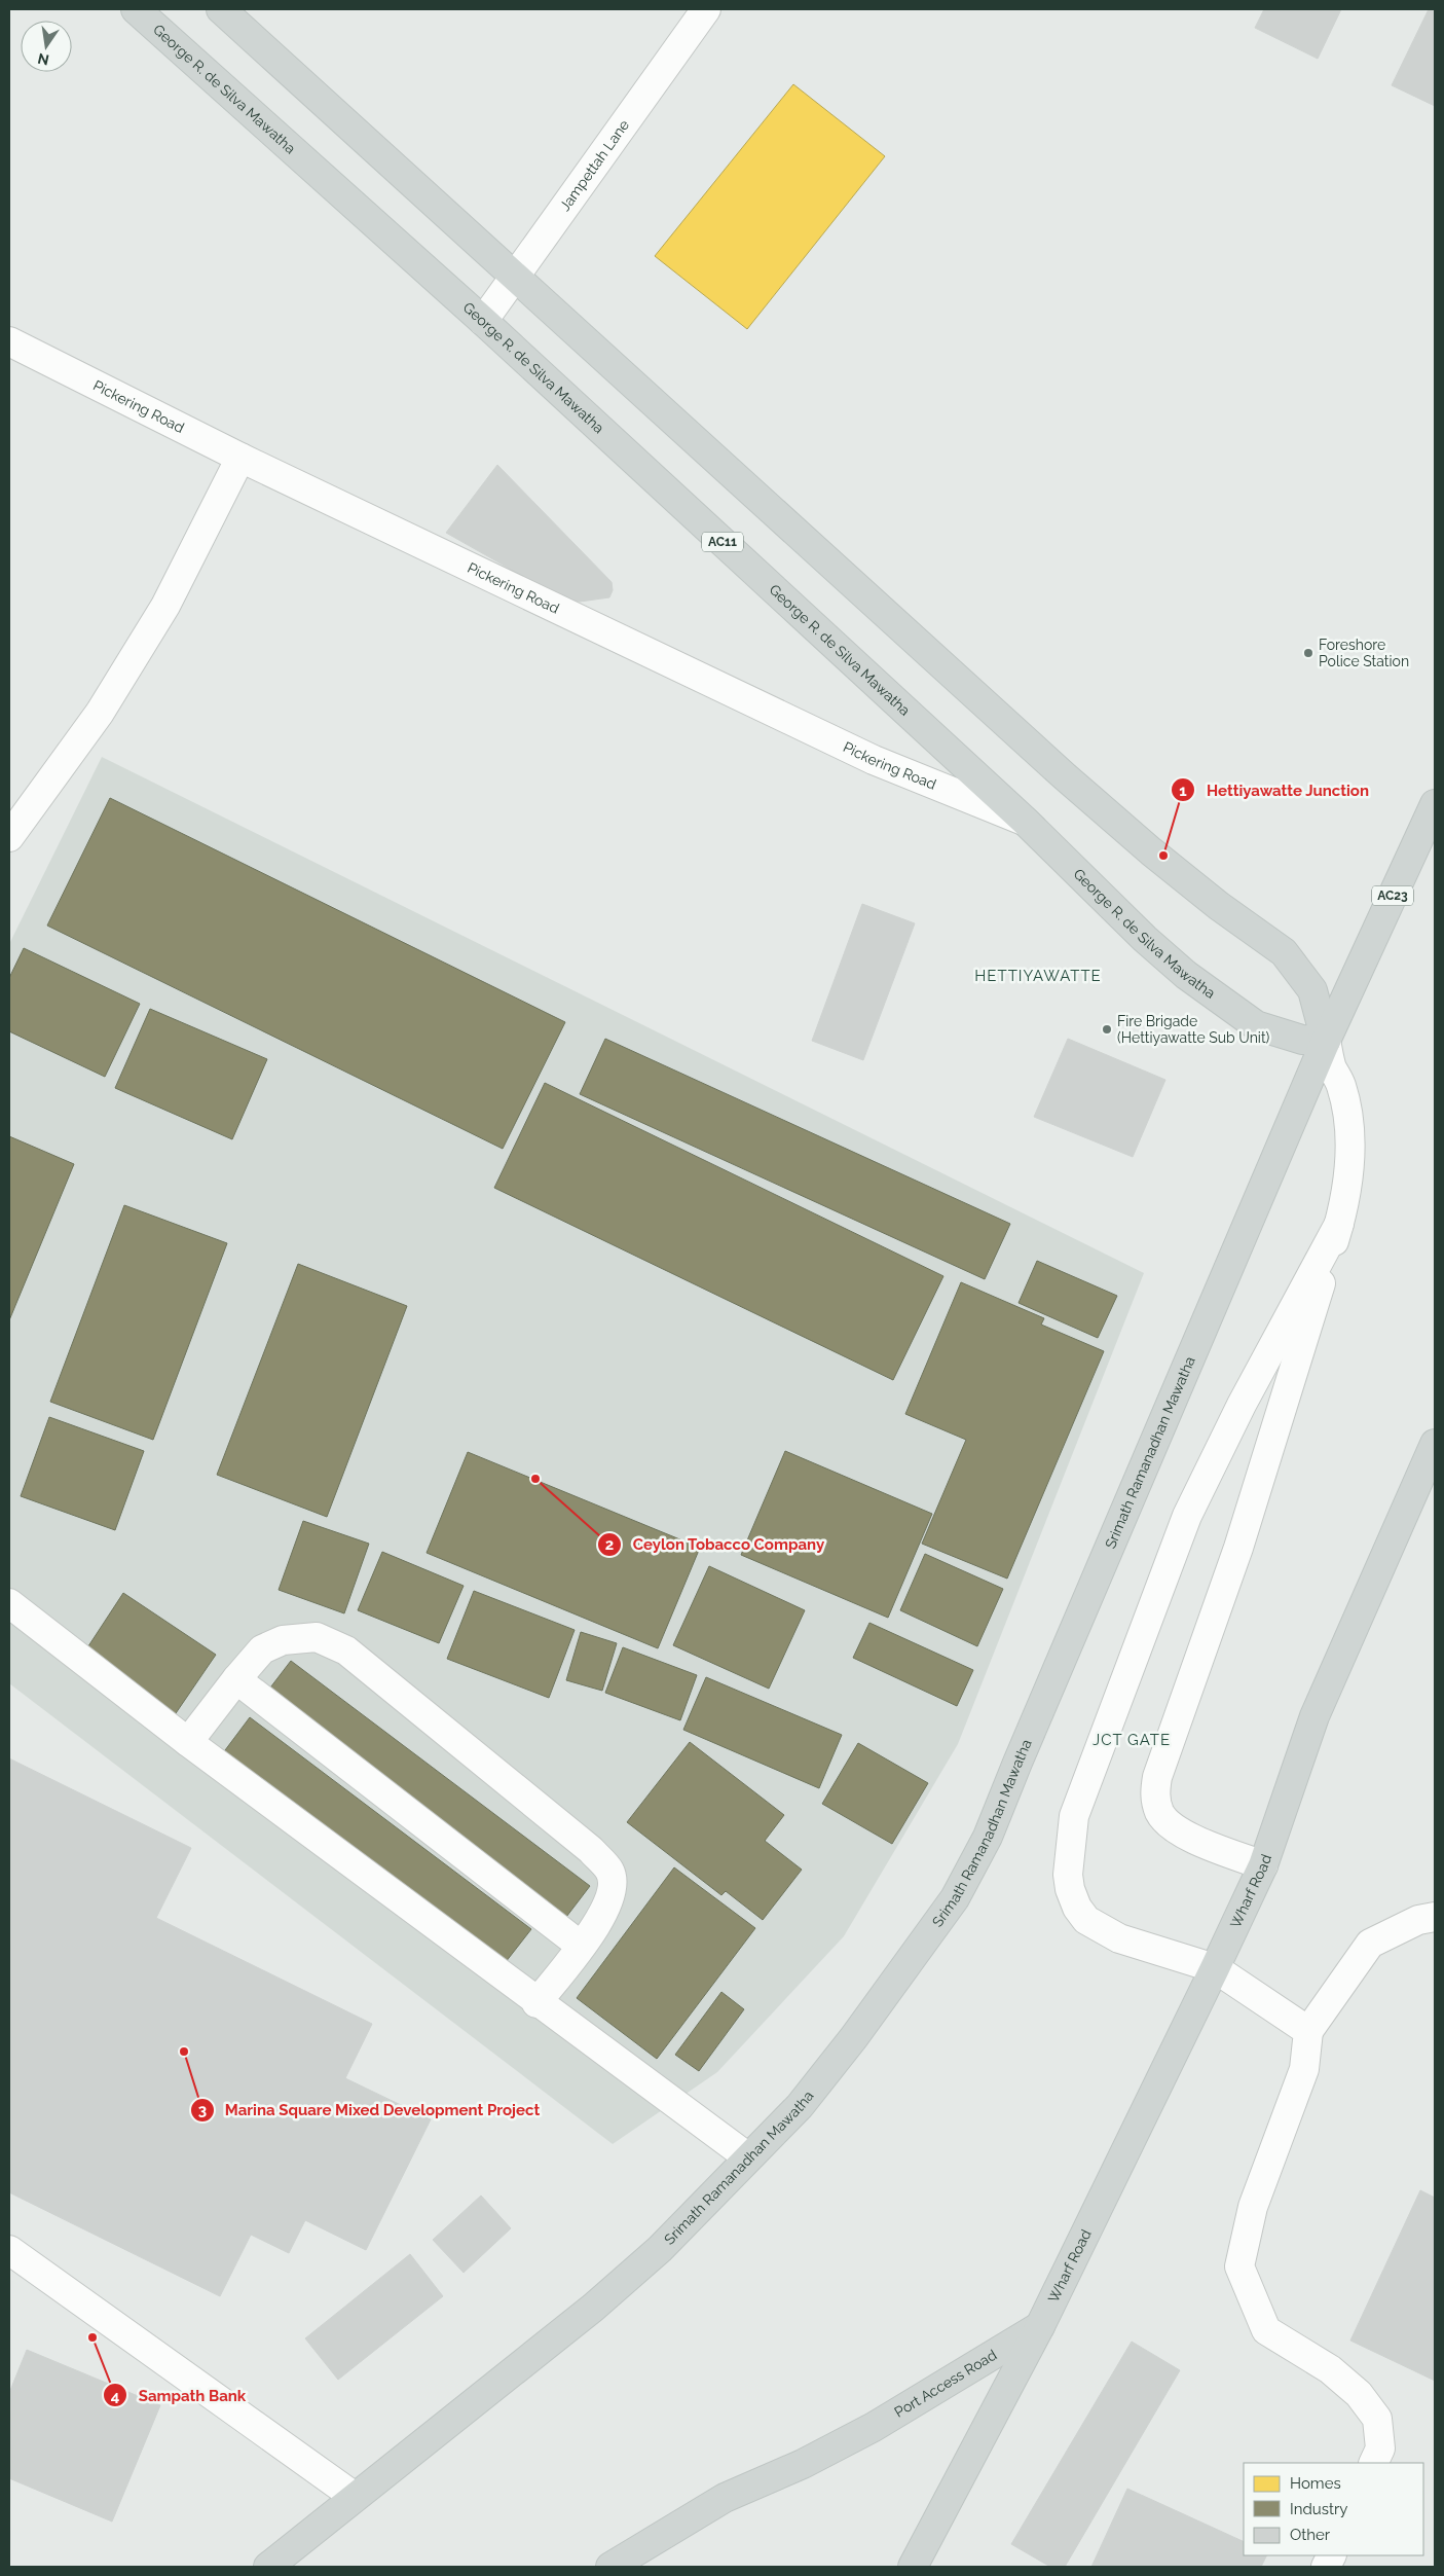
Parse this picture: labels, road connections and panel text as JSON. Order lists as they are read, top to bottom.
{
  "streets": {
    "main road": [
      "George R. de Silva Mawatha",
      "AC11",
      "AC23",
      "Srimath Ramanadhan Mawatha",
      "Wharf Road",
      "Port Access Road"
    ],
    "street": ["Jampettah Lane", "Pickering Road"]
  },
  "crossings": [
    ["George R. de Silva Mawatha", "Jampettah Lane"],
    ["George R. de Silva Mawatha", "Pickering Road"],
    ["George R. de Silva Mawatha", "AC23"],
    ["George R. de Silva Mawatha", "Srimath Ramanadhan Mawatha"],
    ["AC23", "Srimath Ramanadhan Mawatha"],
    ["Wharf Road", "Port Access Road"]
  ],
  "districts": ["HETTIYAWATTE", "JCT GATE"],
  "places": [
    "Foreshore Police Station",
    "Hettiyawatte Junction",
    "Fire Brigade (Hettiyawatte Sub Unit)",
    "Ceylon Tobacco Company",
    "Marina Square Mixed Development Project",
    "Sampath Bank"
  ],
  "legend": ["Homes", "Industry", "Other"],
  "north": "bottom"
}
